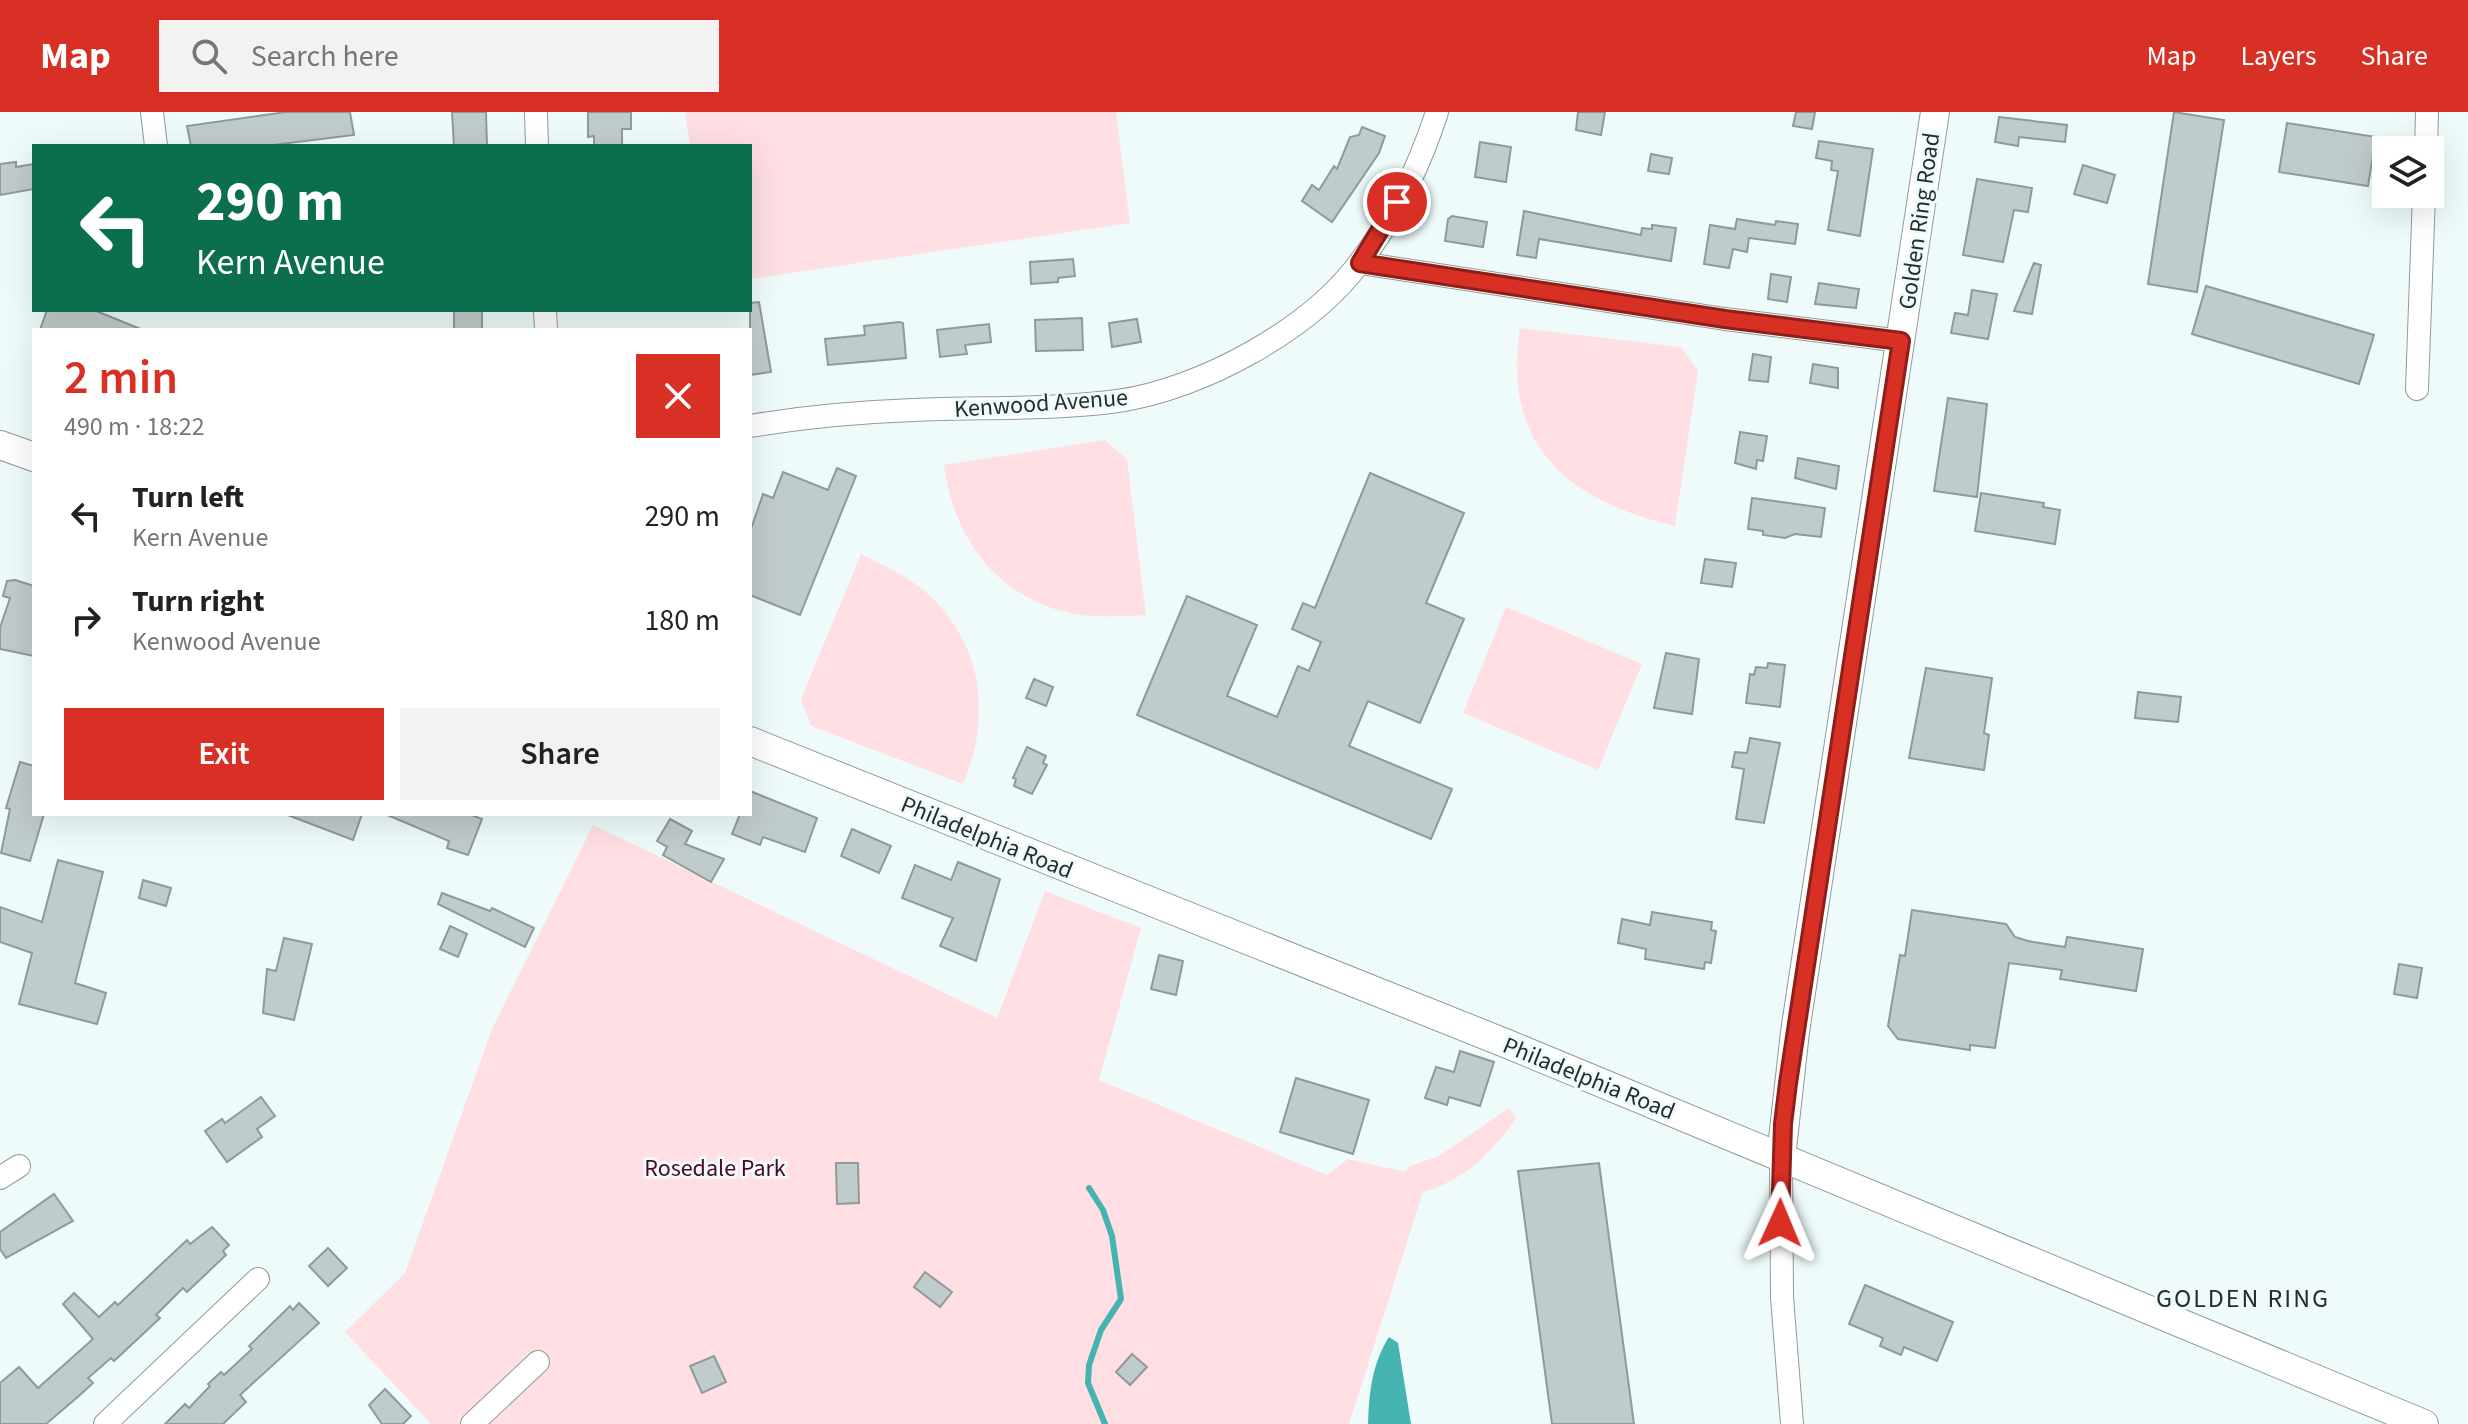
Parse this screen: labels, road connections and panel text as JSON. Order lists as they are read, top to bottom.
{
  "streets": {
    "main road": ["Golden Ring Road", "Philadelphia Road"],
    "street": ["Kenwood Avenue"]
  },
  "crossings": [
    ["Golden Ring Road", "Philadelphia Road"]
  ],
  "districts": ["GOLDEN RING"],
  "parks": ["Rosedale Park"],
  "page": {
    "header": "Map",
    "search": "Search here",
    "nav": ["Map", "Layers", "Share"],
    "turn": ["290 m", "Kern Avenue"],
    "heading": ["2 min", "490 m · 18:22"],
    "list": [
      {
        "name": "Turn left",
        "note": "Kern Avenue",
        "value": "290 m"
      },
      {
        "name": "Turn right",
        "note": "Kenwood Avenue",
        "value": "180 m"
      }
    ],
    "buttons": ["Exit", "Share"]
  }
}
